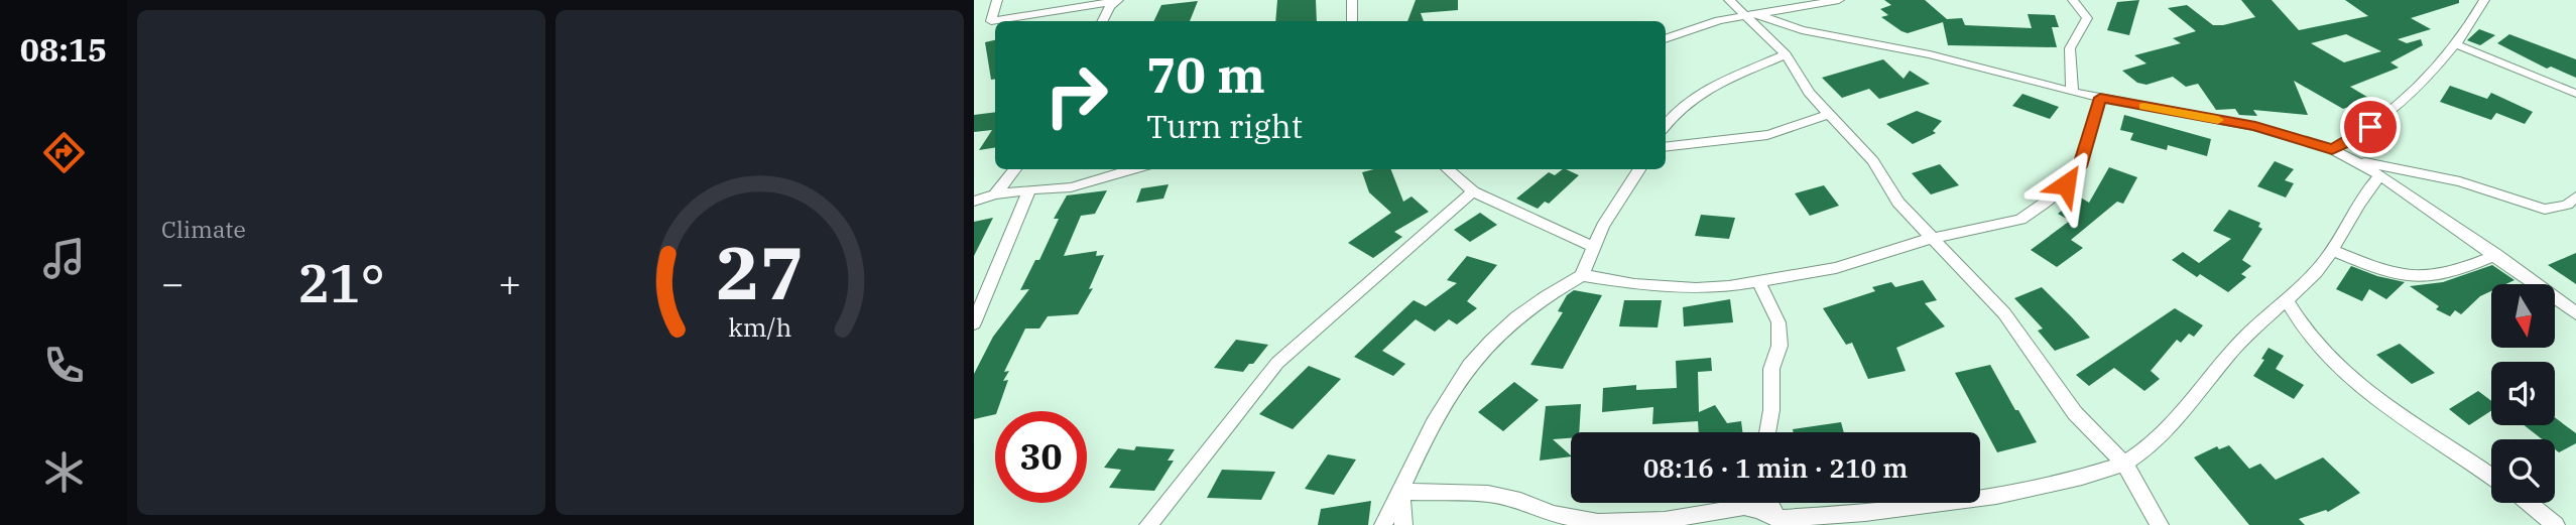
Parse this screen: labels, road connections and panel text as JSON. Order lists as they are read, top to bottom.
{
  "north": "bottom",
  "page": {
    "tabs": "08:15",
    "tile": "Climate",
    "turn": ["70 m", "Turn right"],
    "heat": ["−", "21°", "+"],
    "limit": "30",
    "trip": "08:16 · 1 min · 210 m",
    "gauge": ["27", "km/h"]
  }
}
